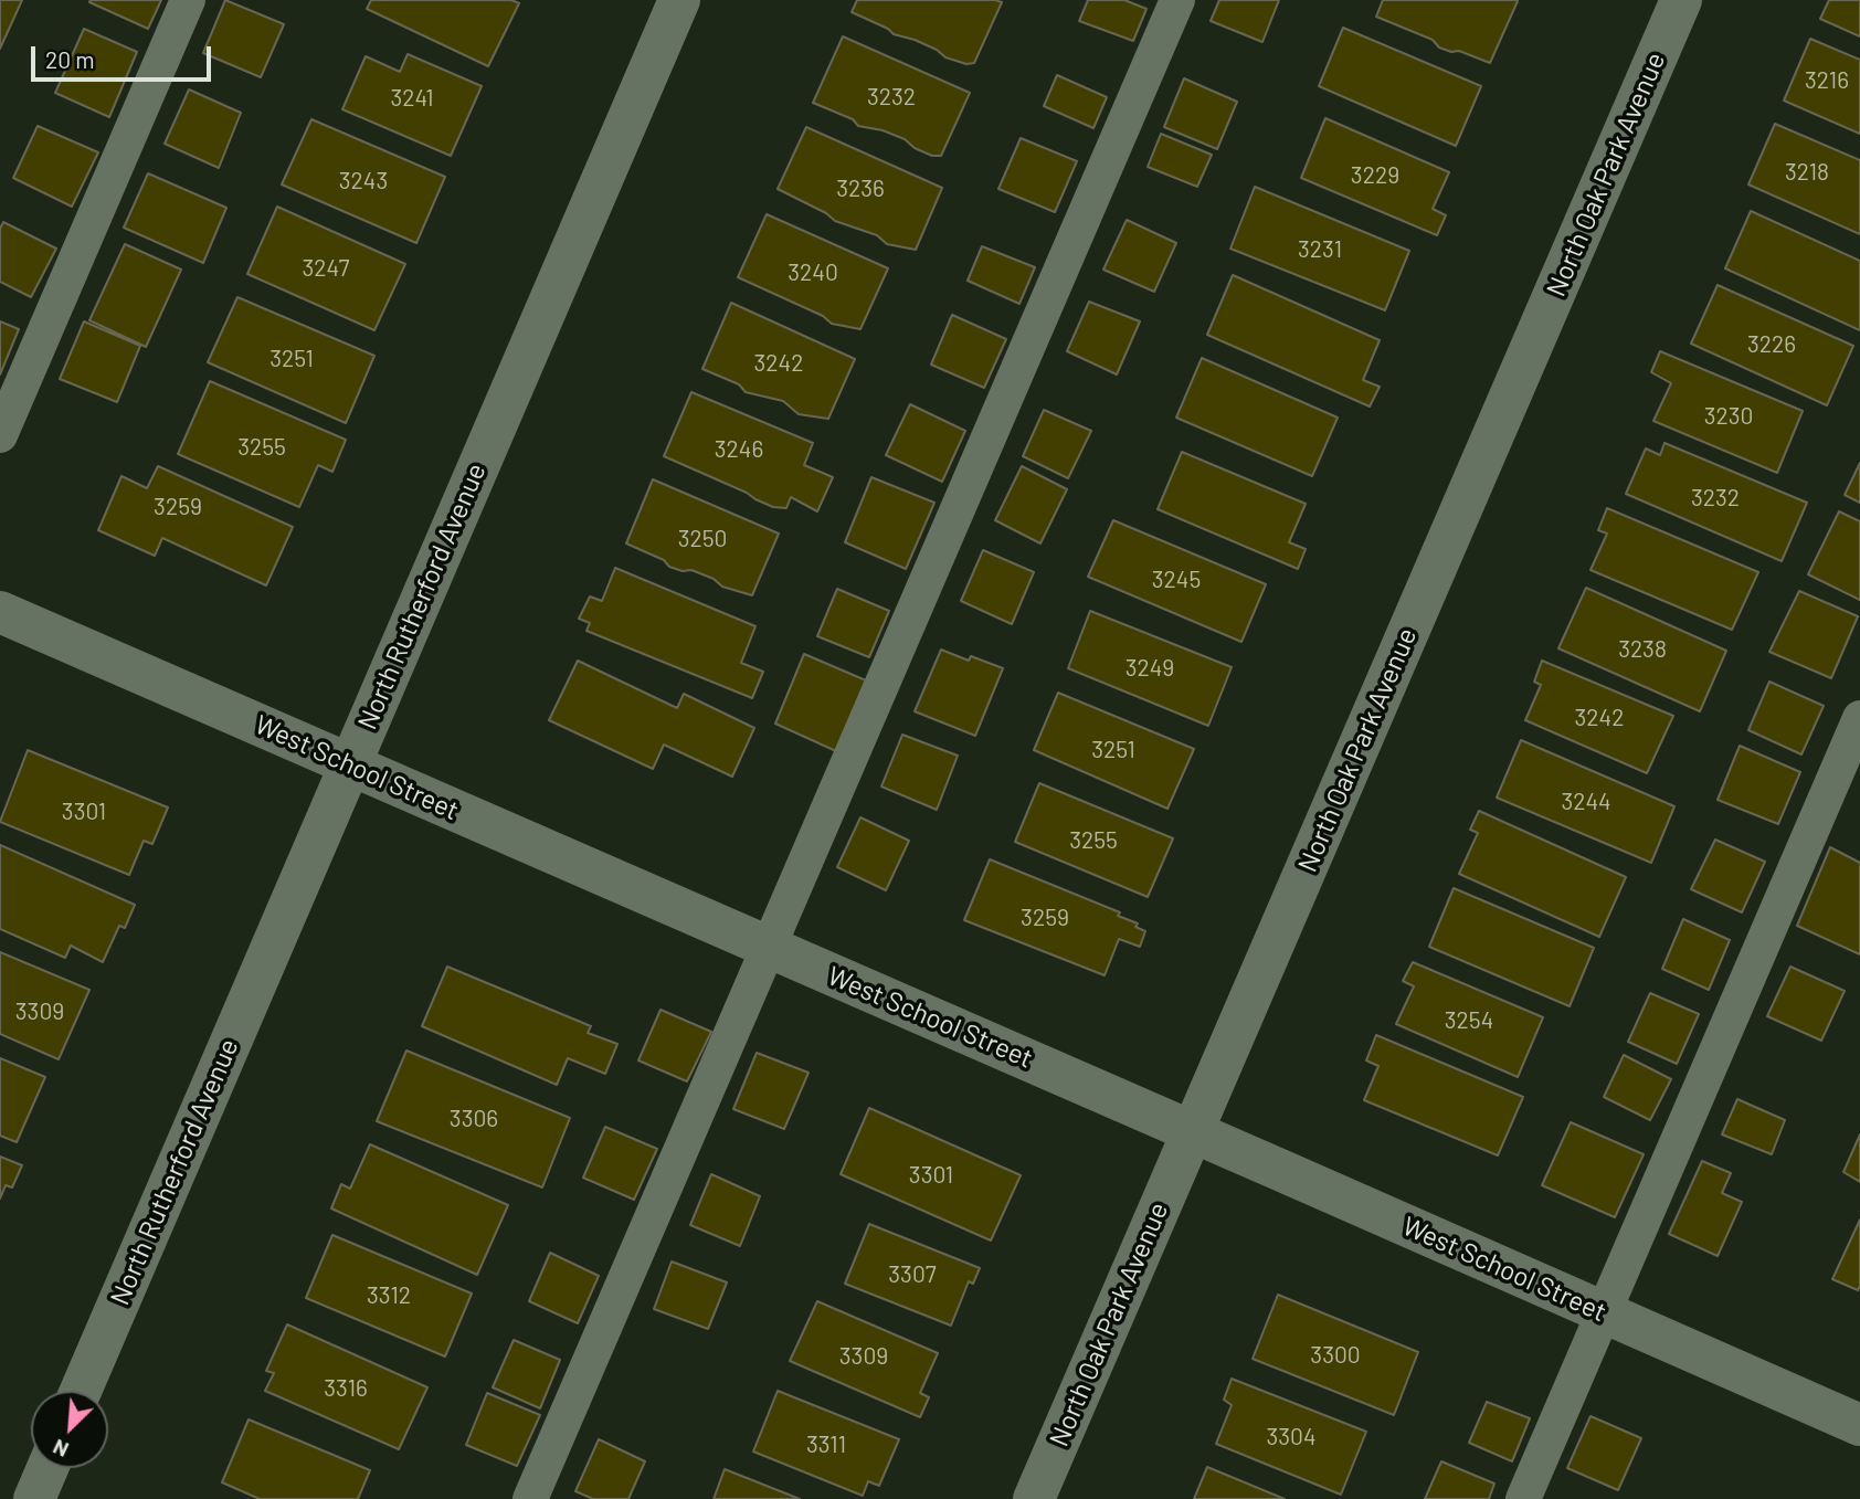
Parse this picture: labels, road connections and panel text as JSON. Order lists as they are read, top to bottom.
{
  "streets": {
    "street": ["North Oak Park Avenue", "North Rutherford Avenue", "West School Street"]
  },
  "crossings": [
    ["North Oak Park Avenue", "West School Street"],
    ["North Rutherford Avenue", "West School Street"]
  ],
  "house_numbers": [
    "3216",
    "3232",
    "3241",
    "3218",
    "3229",
    "3243",
    "3236",
    "3231",
    "3247",
    "3240",
    "3226",
    "3251",
    "3242",
    "3230",
    "3255",
    "3246",
    "3232",
    "3259",
    "3250",
    "3245",
    "3238",
    "3249",
    "3242",
    "3251",
    "3244",
    "3301",
    "3255",
    "3259",
    "3309",
    "3254",
    "3306",
    "3301",
    "3307",
    "3312",
    "3300",
    "3309",
    "3316",
    "3304",
    "3311"
  ],
  "scale_bar": "20 m",
  "north": "bottom left"
}
